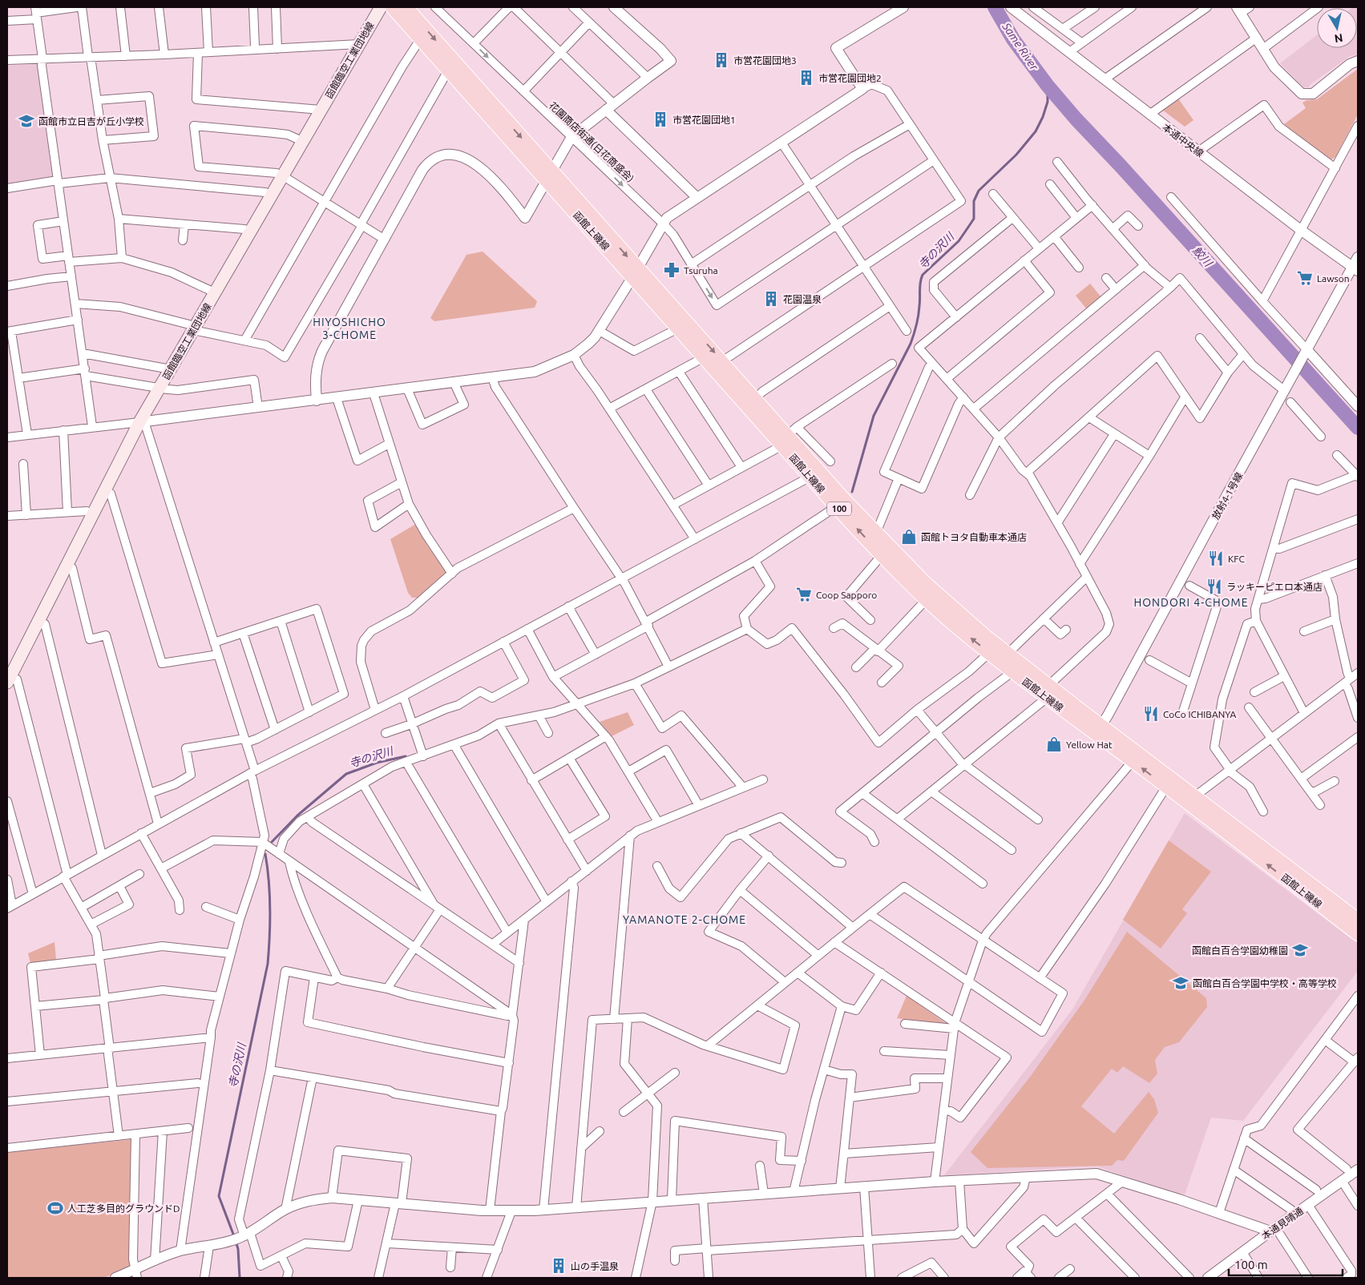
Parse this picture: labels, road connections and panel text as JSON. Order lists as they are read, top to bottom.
{
  "streets": {
    "main road": ["函館臨空工業団地線", "函館上磯線", "100"],
    "street": [
      "本通中央線",
      "花園商店街通(日花商盛会)",
      "放射4-1号線",
      "本通見晴通"
    ]
  },
  "crossings": [
    ["本通中央線", "放射4-1号線"],
    ["函館上磯線", "放射4-1号線"]
  ],
  "districts": ["HIYOSHICHO 3-CHOME", "HONDORI 4-CHOME", "YAMANOTE 2-CHOME"],
  "water": ["Same River", "寺の沢川", "鮫川"],
  "places": {
    "building": [
      "市営花園団地3",
      "市営花園団地2",
      "市営花園団地1",
      "花園温泉",
      "山の手温泉"
    ],
    "school or university": ["函館市立日吉が丘小学校", "函館白百合学園幼稚園", "函館白百合学園中学校・高等学校"],
    "pharmacy": ["Tsuruha"],
    "supermarket": ["Lawson", "Coop Sapporo"],
    "shop": ["函館トヨタ自動車本通店", "Yellow Hat"],
    "restaurant": ["KFC", "ラッキーピエロ本通店", "CoCo ICHIBANYA"],
    "sports": ["人工芝多目的グラウンドD"]
  },
  "scale_bar": "100 m",
  "north": "bottom"
}
